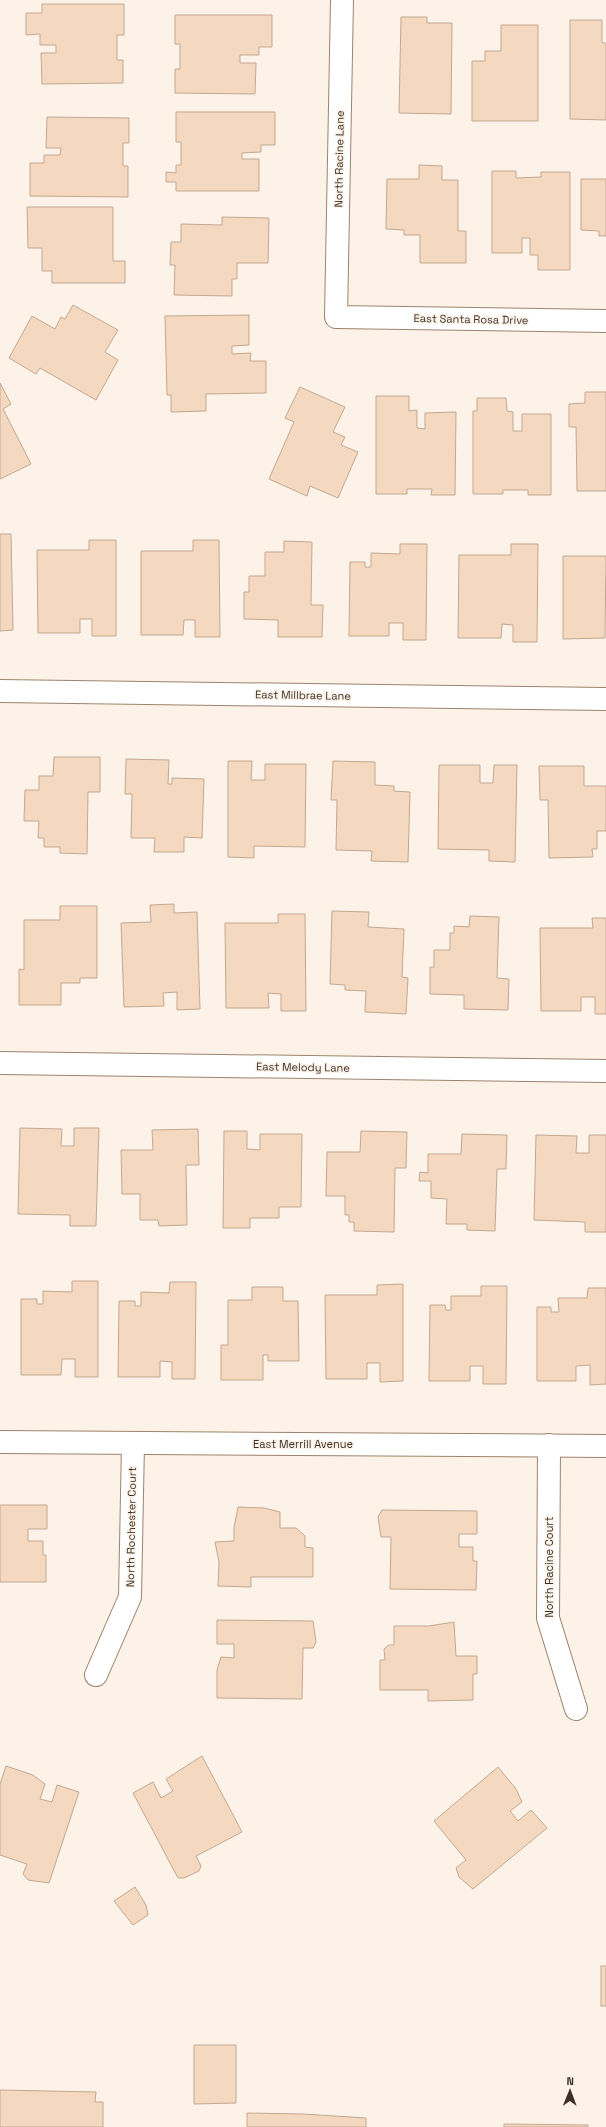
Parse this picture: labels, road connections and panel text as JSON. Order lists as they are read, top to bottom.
{
  "streets": {
    "street": [
      "North Racine Lane",
      "East Santa Rosa Drive",
      "East Millbrae Lane",
      "East Melody Lane",
      "East Merrill Avenue",
      "North Rochester Court",
      "North Racine Court"
    ]
  },
  "crossings": [
    ["North Racine Lane", "East Santa Rosa Drive"],
    ["East Merrill Avenue", "North Rochester Court"],
    ["East Merrill Avenue", "North Racine Court"]
  ],
  "north": "top"
}
